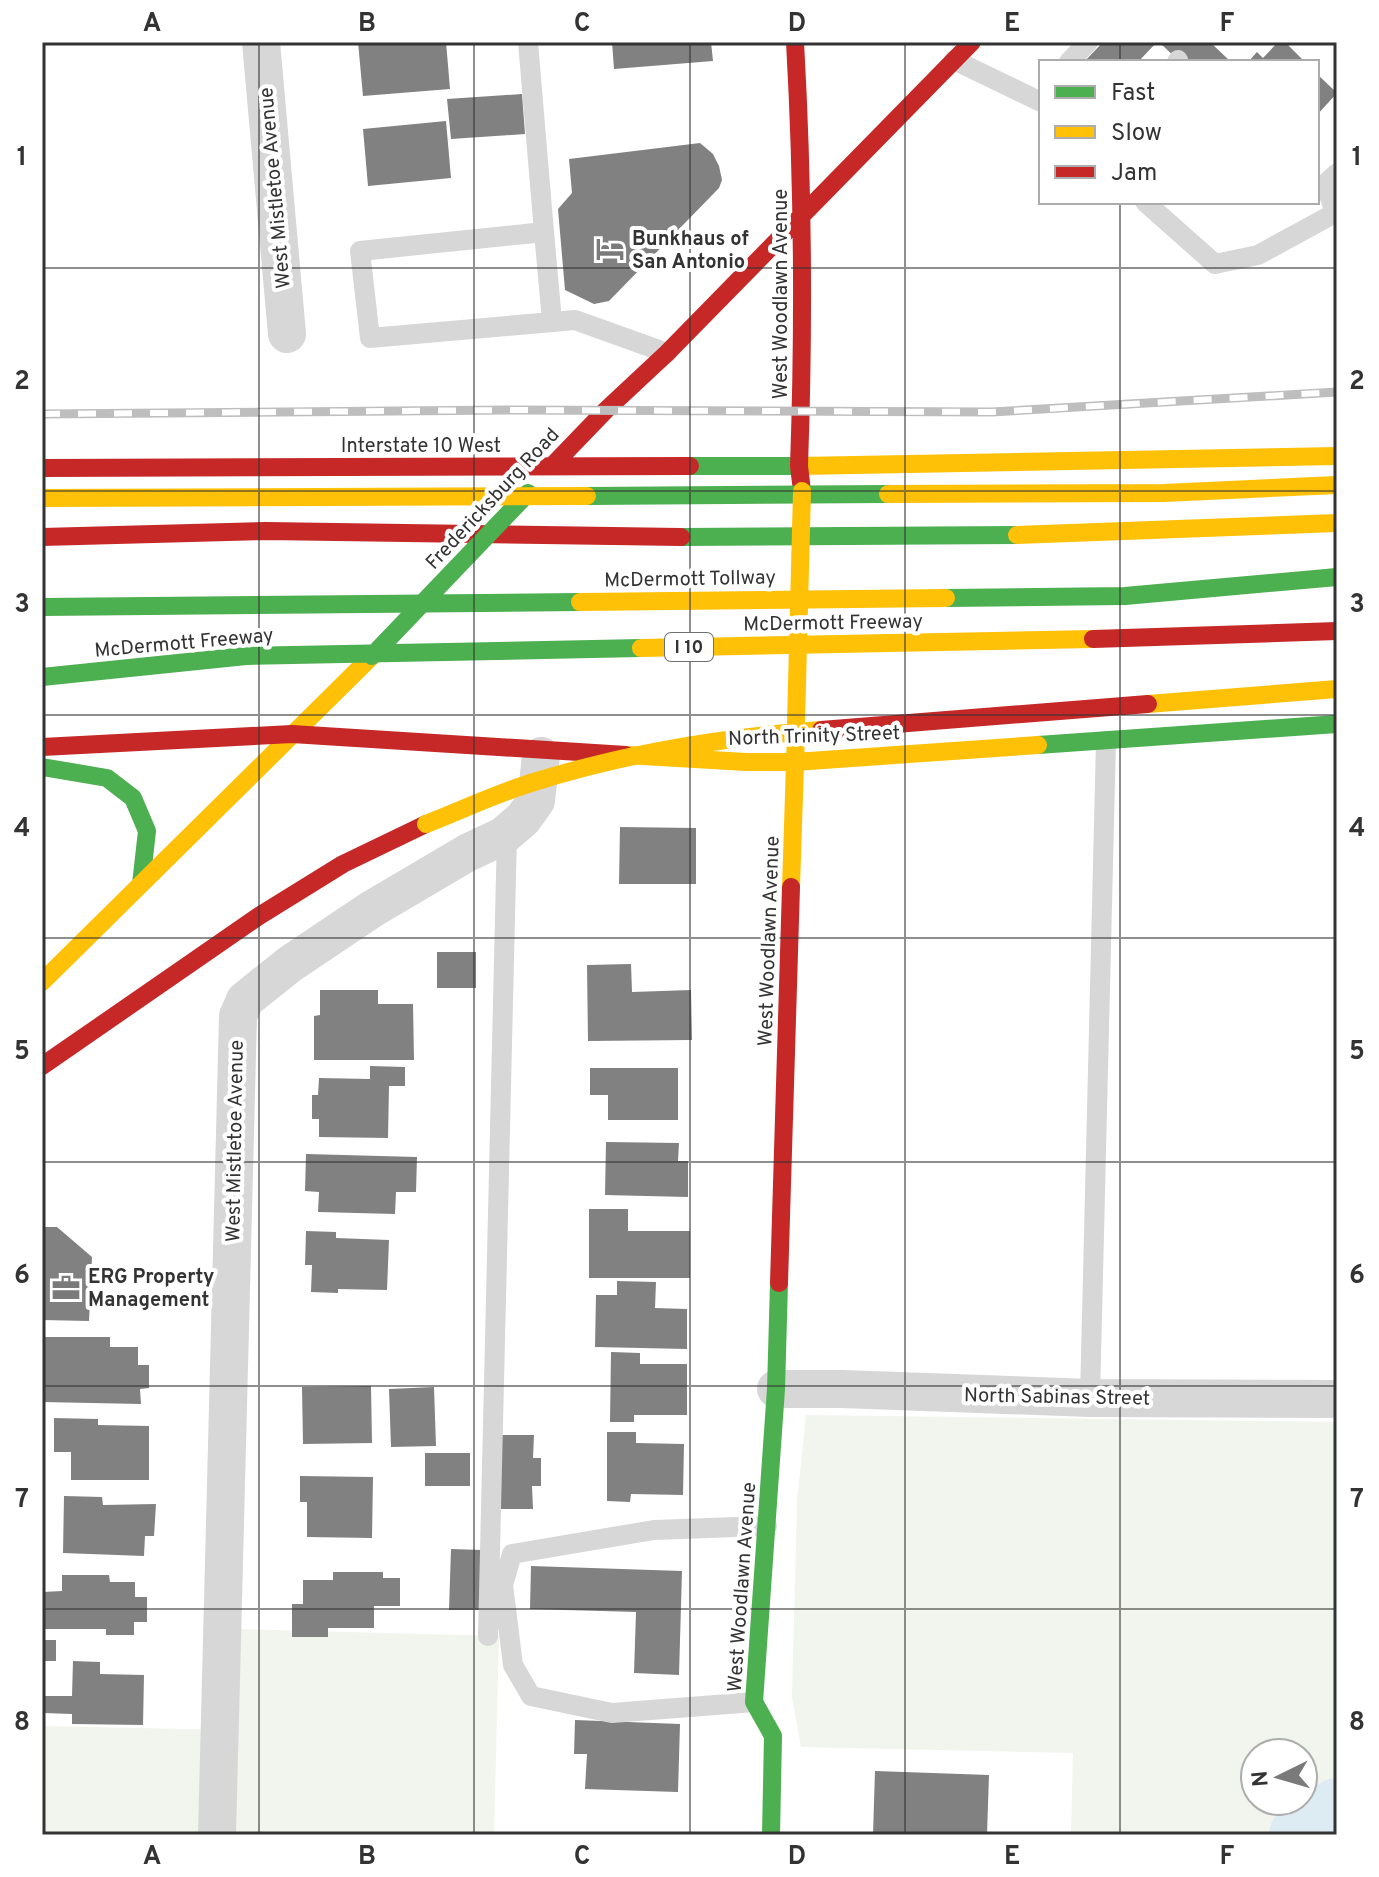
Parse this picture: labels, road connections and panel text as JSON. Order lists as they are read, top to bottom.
{
  "streets": {
    "main road": [
      "West Woodlawn Avenue",
      "Interstate 10 West",
      "Fredericksburg Road",
      "McDermott Tollway",
      "McDermott Freeway",
      "I 10",
      "North Trinity Street"
    ],
    "street": ["West Mistletoe Avenue", "North Sabinas Street"]
  },
  "crossings": [
    ["West Mistletoe Avenue", "North Trinity Street"],
    ["West Woodlawn Avenue", "Interstate 10 West"],
    ["West Woodlawn Avenue", "Fredericksburg Road"],
    ["West Woodlawn Avenue", "North Trinity Street"],
    ["West Woodlawn Avenue", "North Sabinas Street"],
    ["Interstate 10 West", "Fredericksburg Road"],
    ["Fredericksburg Road", "North Trinity Street"]
  ],
  "places": {
    "hotel": ["Bunkhaus of San Antonio"],
    "office": ["ERG Property Management"]
  },
  "legend": ["Fast", "Slow", "Jam"],
  "north": "left",
  "grid": {
    "columns": [
      "A",
      "B",
      "C",
      "D",
      "E",
      "F"
    ],
    "rows": [
      "1",
      "2",
      "3",
      "4",
      "5",
      "6",
      "7",
      "8"
    ]
  }
}
